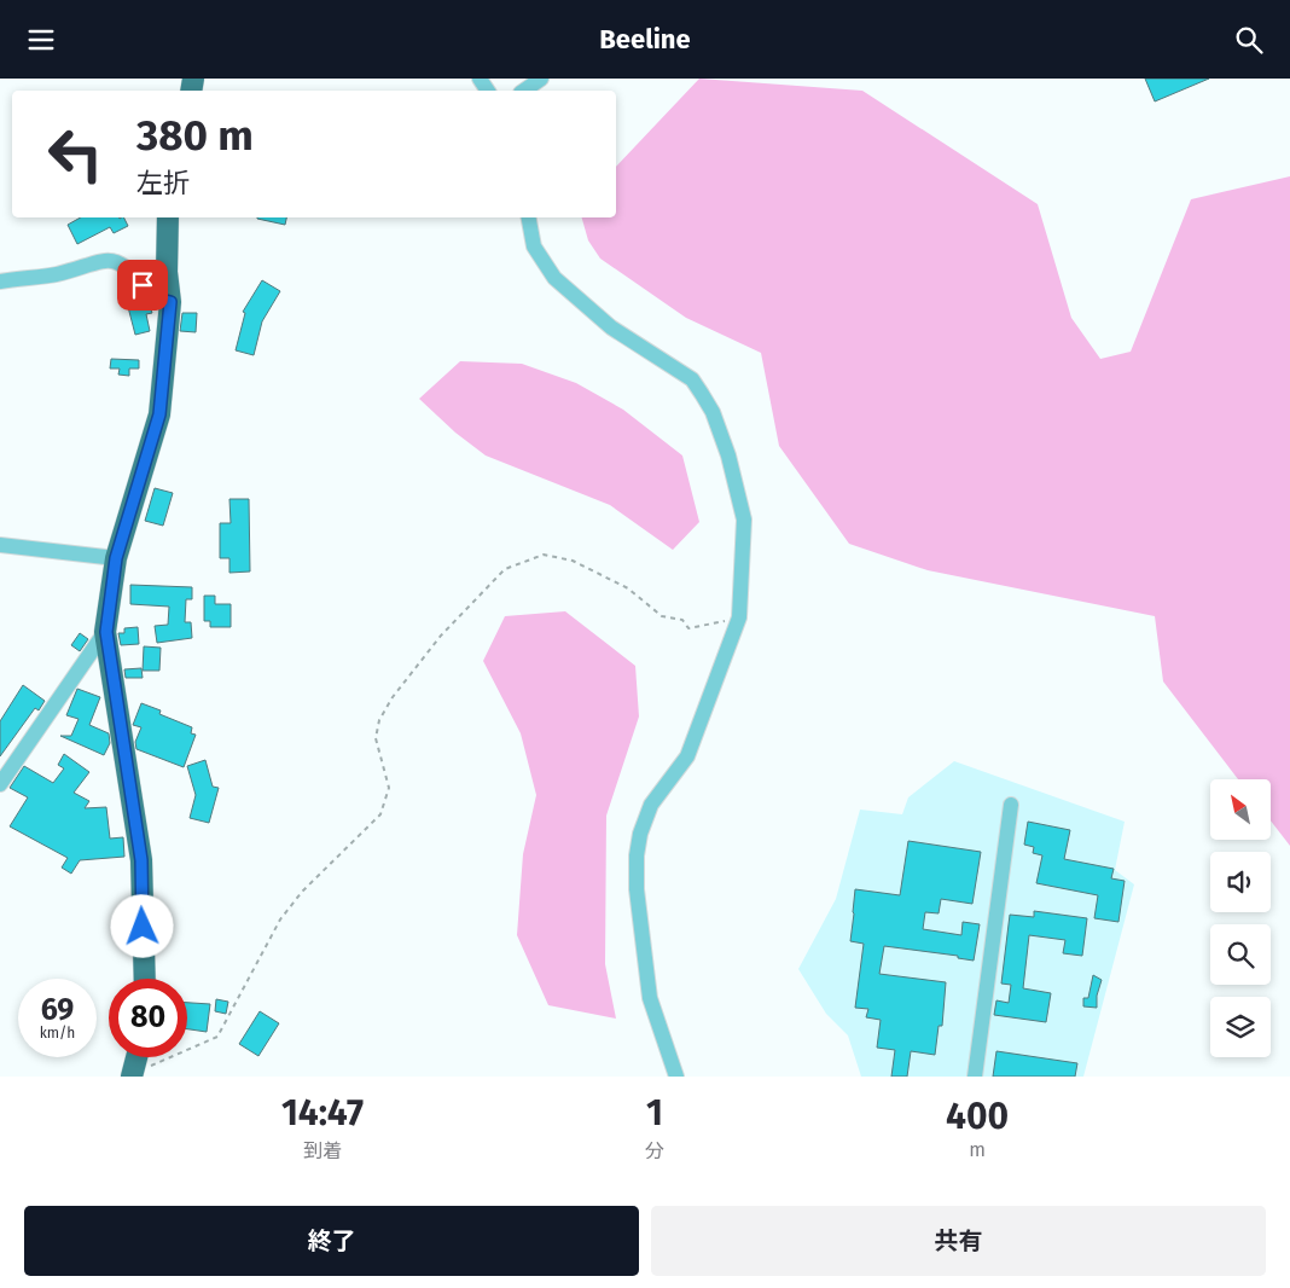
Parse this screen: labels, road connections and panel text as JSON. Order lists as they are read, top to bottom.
{
  "north": "top left",
  "page": {
    "header": "Beeline",
    "turn": ["380 m", "左折"],
    "speed": "69 km/h",
    "limit": "80",
    "eta": [
      "14:47",
      "到着",
      "1",
      "分",
      "400",
      "m"
    ],
    "buttons": ["終了", "共有"]
  }
}
